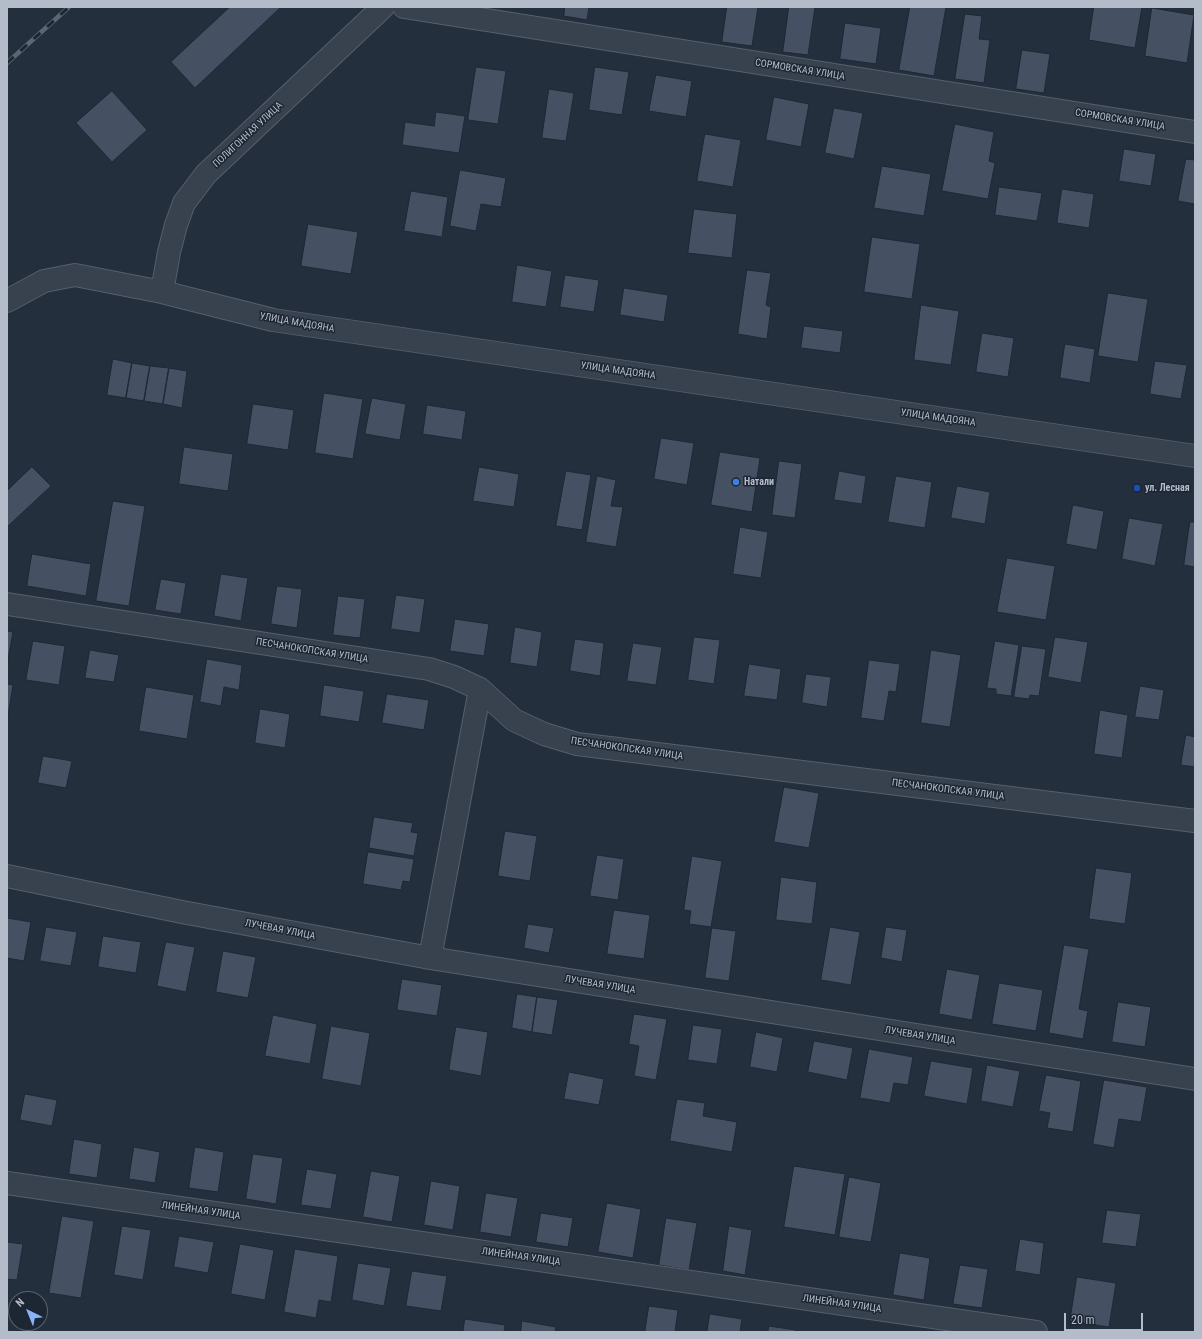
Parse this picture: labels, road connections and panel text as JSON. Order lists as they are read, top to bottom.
{
  "streets": {
    "street": [
      "СОРМОВСКАЯ УЛИЦА",
      "ПОЛИГОННАЯ УЛИЦА",
      "УЛИЦА МАДОЯНА",
      "ПЕСЧАНОКОПСКАЯ УЛИЦА",
      "ЛУЧЕВАЯ УЛИЦА",
      "ЛИНЕЙНАЯ УЛИЦА"
    ]
  },
  "crossings": [
    ["ПОЛИГОННАЯ УЛИЦА", "УЛИЦА МАДОЯНА"]
  ],
  "places": ["Натали", "ул. Лесная"],
  "scale_bar": "20 m",
  "north": "top left"
}
